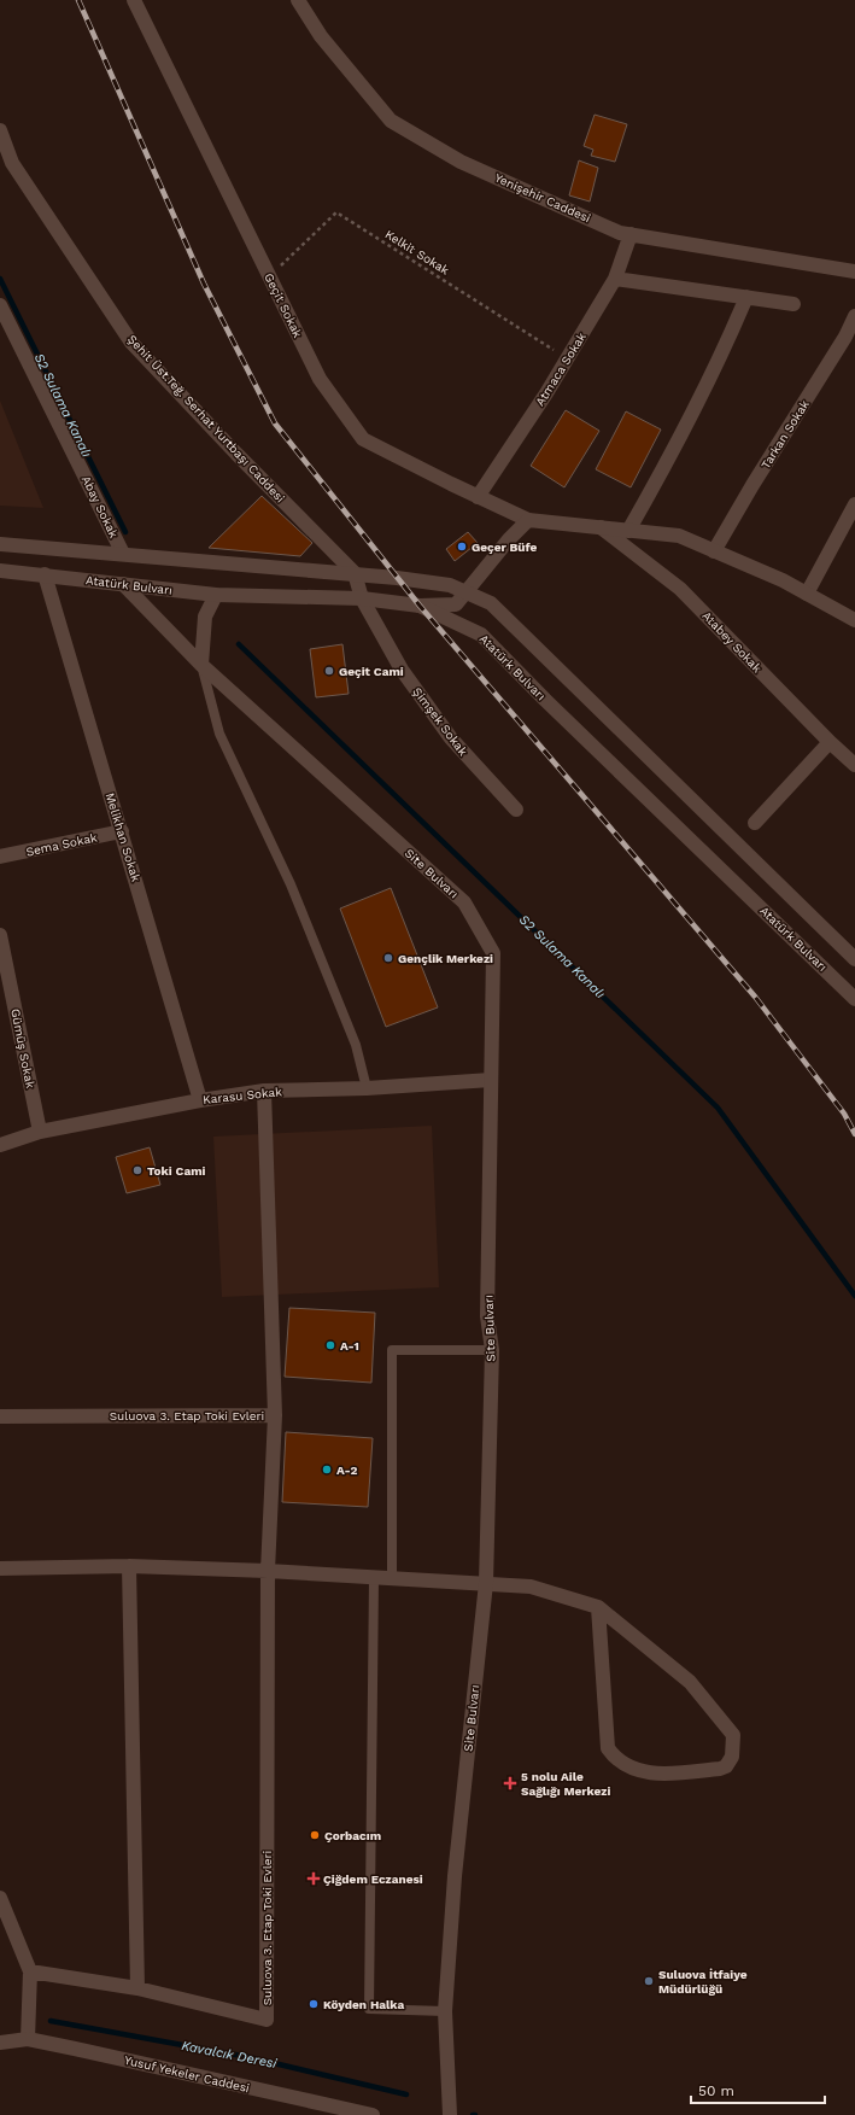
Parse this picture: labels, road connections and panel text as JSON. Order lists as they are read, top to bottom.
{
  "streets": {
    "street": [
      "Yenişehir Caddesi",
      "Geçit Sokak",
      "Atmaca Sokak",
      "Şehit Üst.Teğ. Serhat Yurtbaşı Caddesi",
      "Tarkan Sokak",
      "Abay Sokak",
      "Atatürk Bulvarı",
      "Atabey Sokak",
      "Şimşek Sokak",
      "Melikhan Sokak",
      "Sema Sokak",
      "Site Bulvarı",
      "Gümüş Sokak",
      "Karasu Sokak",
      "Suluova 3. Etap Toki Evleri",
      "Yusuf Yekeler Caddesi"
    ],
    "path": ["Kelkit Sokak"]
  },
  "crossings": [
    ["Yenişehir Caddesi", "Atmaca Sokak"],
    ["Kelkit Sokak", "Geçit Sokak"],
    ["Kelkit Sokak", "Atmaca Sokak"],
    ["Geçit Sokak", "Atmaca Sokak"],
    ["Geçit Sokak", "Tarkan Sokak"],
    ["Geçit Sokak", "Atabey Sokak"],
    ["Şehit Üst.Teğ. Serhat Yurtbaşı Caddesi", "Atatürk Bulvarı"],
    ["Şehit Üst.Teğ. Serhat Yurtbaşı Caddesi", "Şimşek Sokak"],
    ["Atatürk Bulvarı", "Şimşek Sokak"],
    ["Atatürk Bulvarı", "Melikhan Sokak"],
    ["Atatürk Bulvarı", "Site Bulvarı"],
    ["Melikhan Sokak", "Sema Sokak"],
    ["Melikhan Sokak", "Karasu Sokak"],
    ["Site Bulvarı", "Karasu Sokak"],
    ["Gümüş Sokak", "Karasu Sokak"]
  ],
  "water": ["S2 Sulama Kanalı", "Kavalcık Deresi"],
  "places": {
    "other": [
      "Geçer Büfe",
      "Geçit Cami",
      "Gençlik Merkezi",
      "Toki Cami",
      "A-1",
      "A-2",
      "Çorbacım",
      "Suluova İtfaiye Müdürlüğü",
      "Köyden Halka"
    ],
    "health": ["5 nolu Aile Sağlığı Merkezi", "Çiğdem Eczanesi"]
  },
  "scale_bar": "50 m"
}
